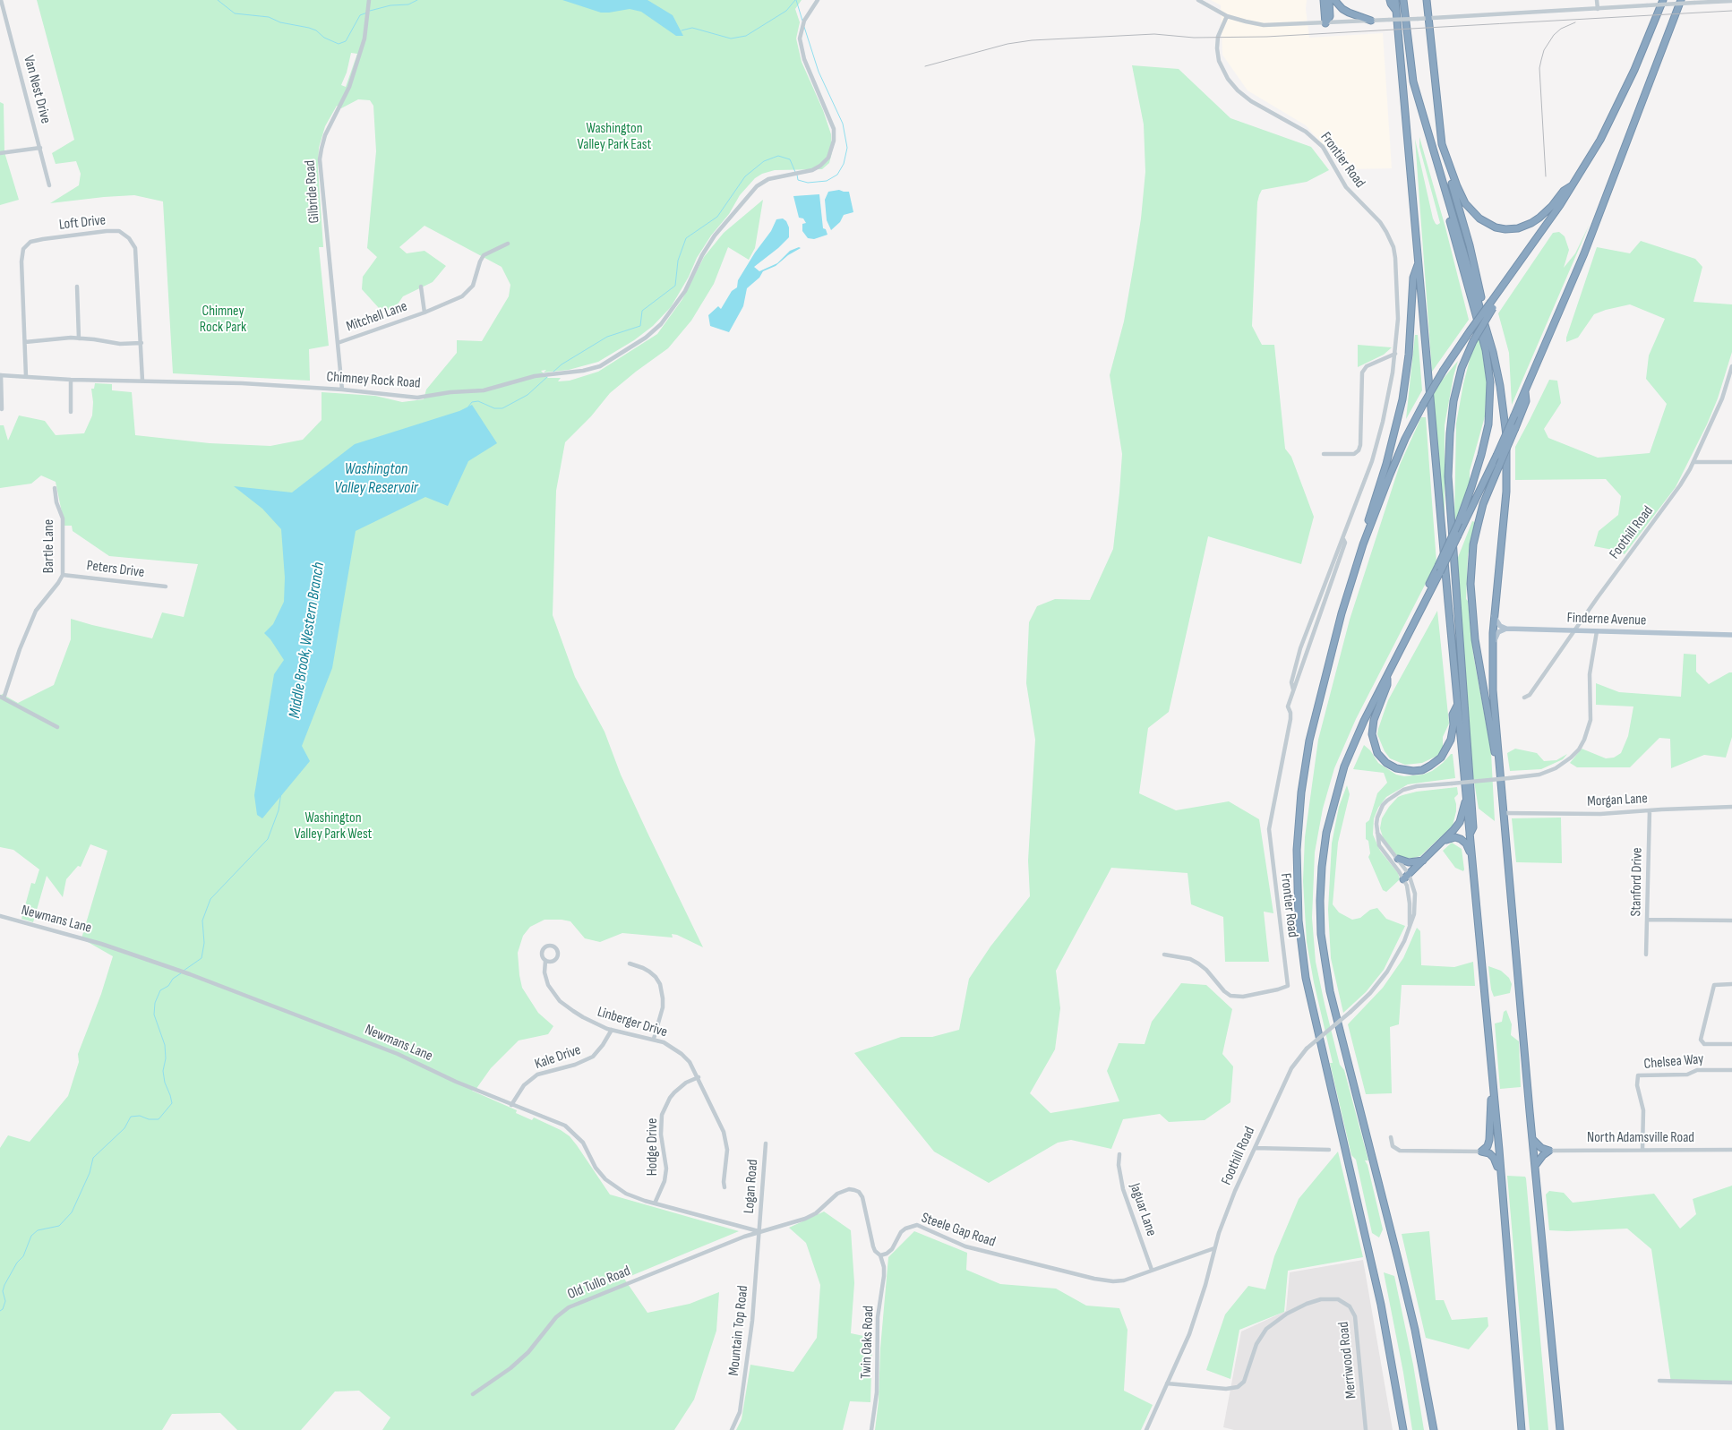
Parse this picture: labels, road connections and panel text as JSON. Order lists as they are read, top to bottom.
{
  "streets": {
    "main road": ["Finderne Avenue"],
    "street": [
      "Van Nest Drive",
      "Frontier Road",
      "Gilbride Road",
      "Loft Drive",
      "Mitchell Lane",
      "Chimney Rock Road",
      "Foothill Road",
      "Bartle Lane",
      "Peters Drive",
      "Morgan Lane",
      "Stanford Drive",
      "Newmans Lane",
      "Linberger Drive",
      "Kale Drive",
      "Chelsea Way",
      "North Adamsville Road",
      "Hodge Drive",
      "Logan Road",
      "Jaguar Lane",
      "Steele Gap Road",
      "Old Tullo Road",
      "Mountain Top Road",
      "Twin Oaks Road",
      "Merriwood Road"
    ]
  },
  "crossings": [
    ["Gilbride Road", "Mitchell Lane"],
    ["Gilbride Road", "Chimney Rock Road"],
    ["Loft Drive", "Chimney Rock Road"],
    ["Foothill Road", "Finderne Avenue"],
    ["Foothill Road", "Steele Gap Road"],
    ["Foothill Road", "Merriwood Road"],
    ["Bartle Lane", "Peters Drive"],
    ["Morgan Lane", "Stanford Drive"],
    ["Newmans Lane", "Kale Drive"],
    ["Newmans Lane", "Hodge Drive"],
    ["Newmans Lane", "Logan Road"],
    ["Newmans Lane", "Old Tullo Road"],
    ["Newmans Lane", "Mountain Top Road"],
    ["Linberger Drive", "Kale Drive"],
    ["Linberger Drive", "Hodge Drive"],
    ["Chelsea Way", "North Adamsville Road"],
    ["Logan Road", "Old Tullo Road"],
    ["Logan Road", "Mountain Top Road"],
    ["Jaguar Lane", "Steele Gap Road"],
    ["Steele Gap Road", "Twin Oaks Road"],
    ["Old Tullo Road", "Mountain Top Road"]
  ],
  "water": ["Washington Valley Reservoir", "Middle Brook, Western Branch"],
  "parks": ["Washington Valley Park East", "Chimney Rock Park", "Washington Valley Park West"]
}
